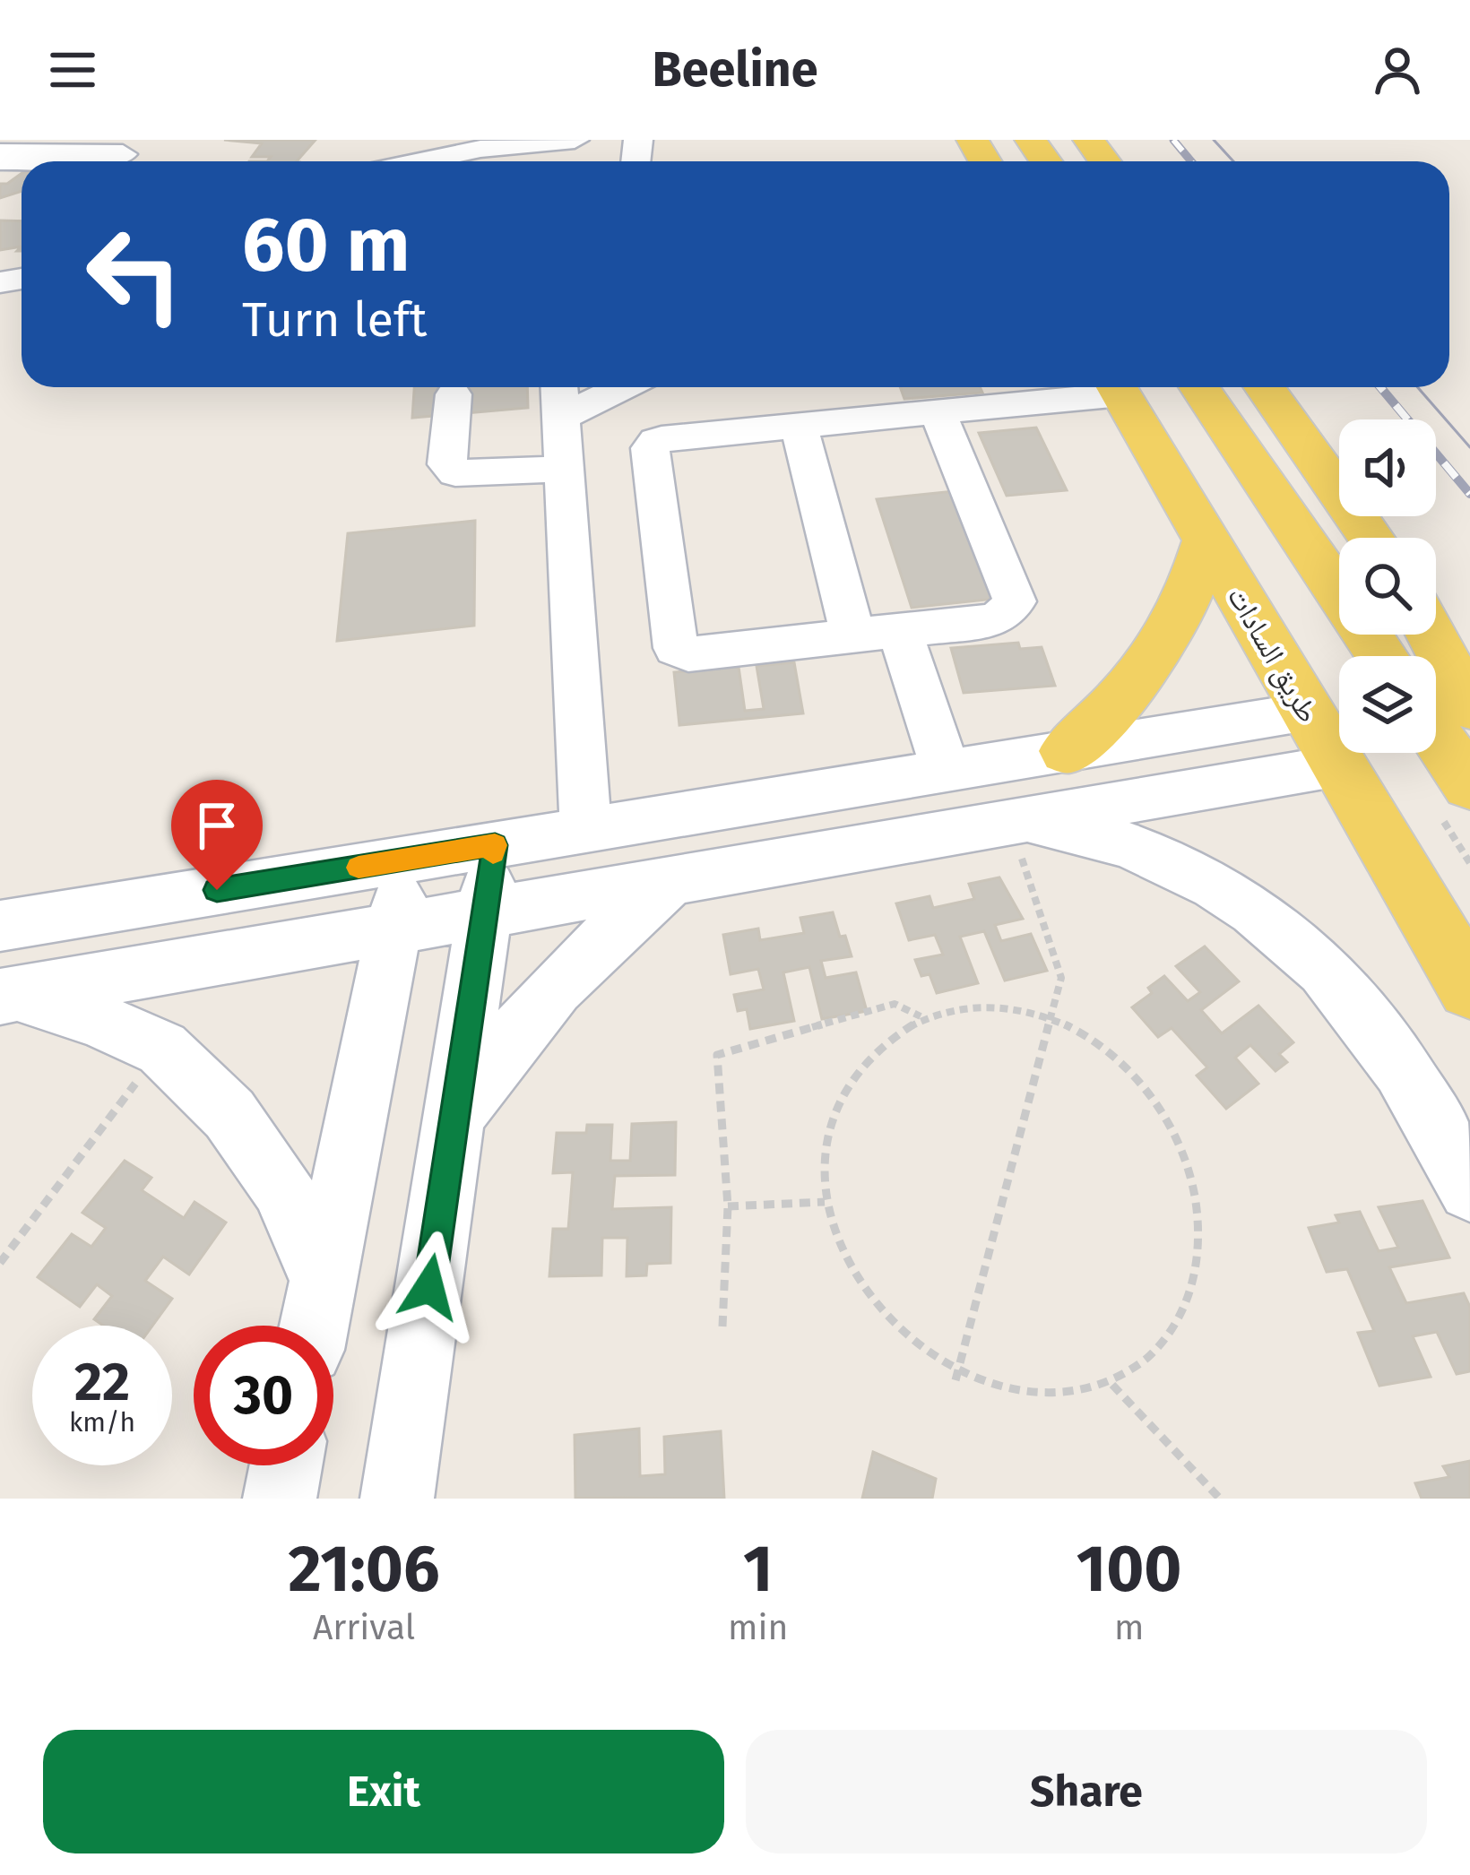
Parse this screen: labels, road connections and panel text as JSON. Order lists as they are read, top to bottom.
{
  "streets": {
    "main road": ["طريق السادات"]
  },
  "page": {
    "header": "Beeline",
    "turn": ["60 m", "Turn left"],
    "speed": "22 km/h",
    "limit": "30",
    "eta": [
      "21:06",
      "Arrival",
      "1",
      "min",
      "100",
      "m"
    ],
    "buttons": ["Exit", "Share"]
  }
}
